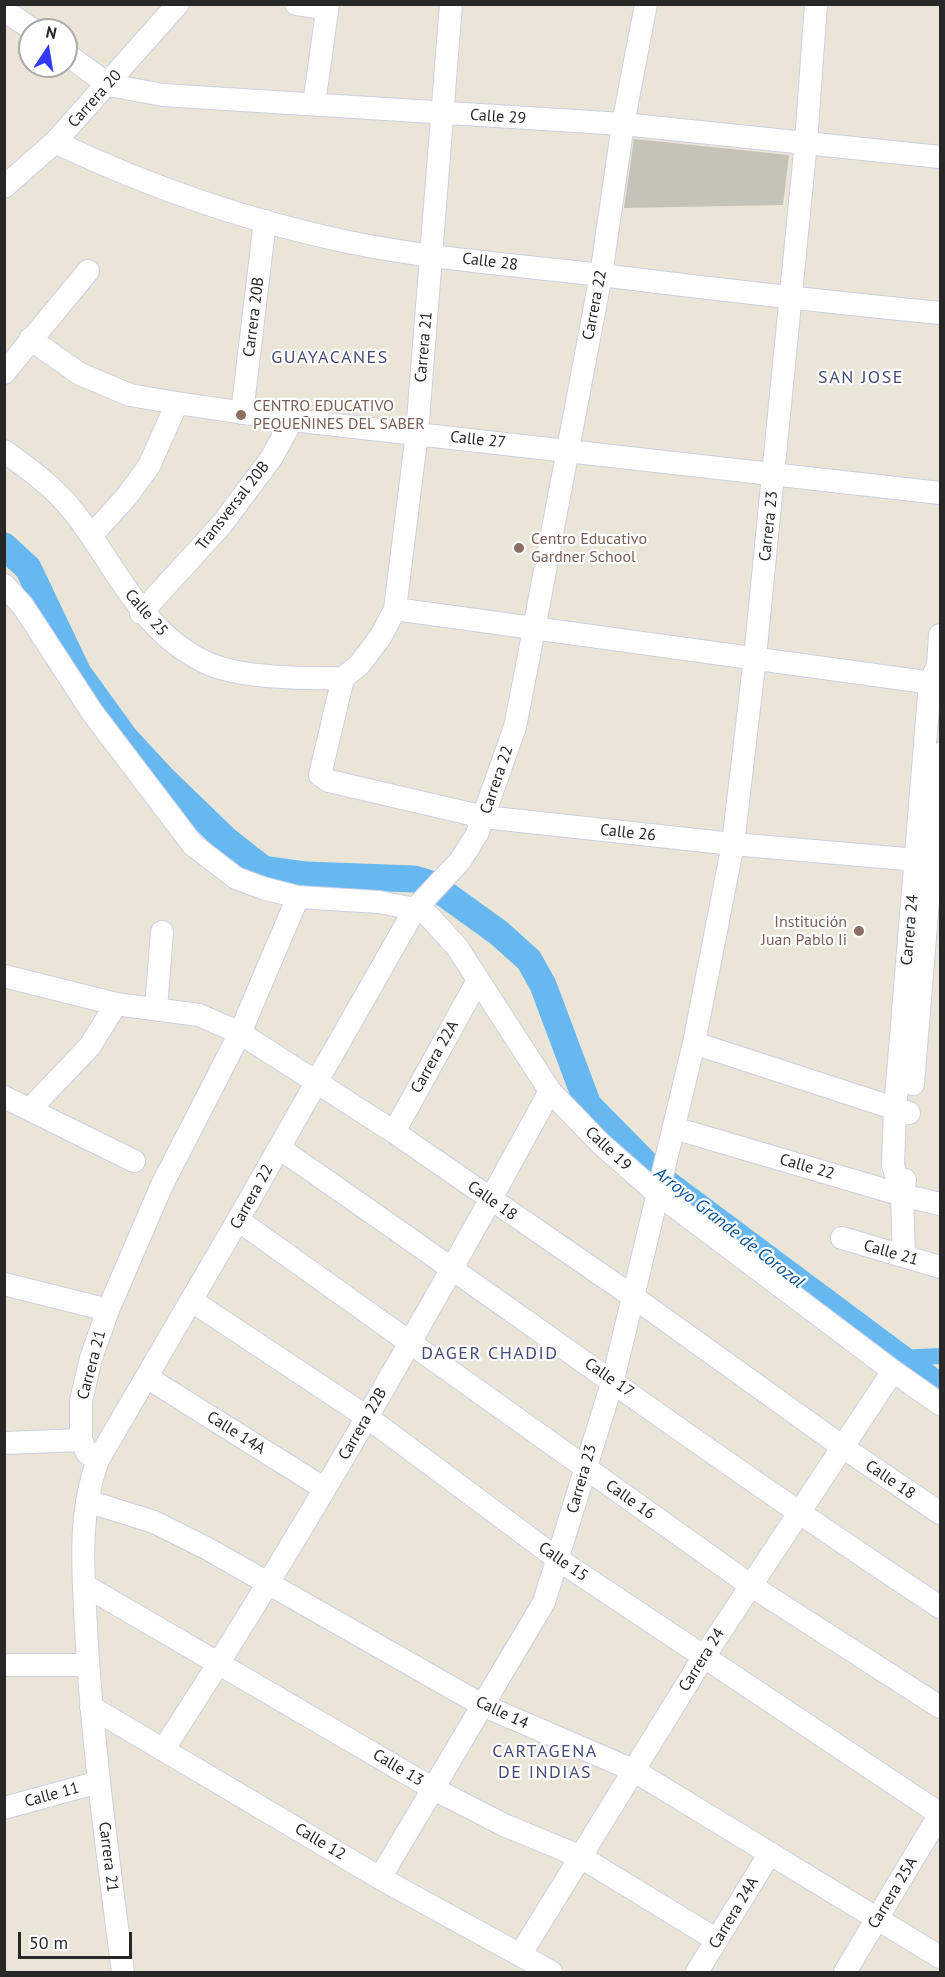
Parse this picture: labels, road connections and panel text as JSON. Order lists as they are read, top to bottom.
{
  "streets": {
    "street": [
      "Carrera 20",
      "Calle 29",
      "Calle 28",
      "Carrera 22",
      "Carrera 20B",
      "Carrera 21",
      "Calle 27",
      "Transversal 20B",
      "Carrera 23",
      "Calle 25",
      "Calle 26",
      "Carrera 24",
      "Carrera 22A",
      "Calle 19",
      "Calle 22",
      "Calle 18",
      "Calle 21",
      "Calle 17",
      "Carrera 22B",
      "Calle 14A",
      "Calle 16",
      "Calle 15",
      "Calle 14",
      "Calle 13",
      "Calle 11",
      "Calle 12",
      "Carrera 25A",
      "Carrera 24A"
    ]
  },
  "crossings": [
    ["Carrera 20", "Calle 29"],
    ["Carrera 20", "Calle 28"],
    ["Calle 29", "Carrera 22"],
    ["Calle 29", "Carrera 21"],
    ["Calle 29", "Carrera 23"],
    ["Calle 28", "Carrera 22"],
    ["Calle 28", "Carrera 20B"],
    ["Calle 28", "Carrera 21"],
    ["Calle 28", "Carrera 23"],
    ["Carrera 22", "Carrera 21"],
    ["Carrera 22", "Calle 27"],
    ["Carrera 22", "Calle 26"],
    ["Carrera 22", "Calle 19"],
    ["Carrera 22", "Calle 18"],
    ["Carrera 22", "Calle 17"],
    ["Carrera 22", "Calle 14A"],
    ["Carrera 22", "Calle 16"],
    ["Carrera 22", "Calle 15"],
    ["Carrera 20B", "Calle 27"],
    ["Carrera 21", "Calle 27"],
    ["Carrera 21", "Calle 25"],
    ["Carrera 21", "Calle 26"],
    ["Carrera 21", "Calle 18"],
    ["Carrera 21", "Calle 14"],
    ["Carrera 21", "Calle 13"],
    ["Carrera 21", "Calle 11"],
    ["Carrera 21", "Calle 12"],
    ["Calle 27", "Transversal 20B"],
    ["Calle 27", "Carrera 23"],
    ["Transversal 20B", "Calle 25"],
    ["Carrera 23", "Calle 26"],
    ["Carrera 23", "Calle 19"],
    ["Carrera 23", "Calle 22"],
    ["Carrera 23", "Calle 18"],
    ["Carrera 23", "Calle 17"],
    ["Carrera 23", "Calle 16"],
    ["Carrera 23", "Calle 15"],
    ["Carrera 23", "Calle 14"],
    ["Carrera 23", "Calle 13"],
    ["Carrera 23", "Calle 12"],
    ["Calle 25", "Calle 26"],
    ["Calle 26", "Carrera 24"],
    ["Carrera 24", "Calle 19"],
    ["Carrera 24", "Calle 22"],
    ["Carrera 24", "Calle 18"],
    ["Carrera 24", "Calle 21"],
    ["Carrera 24", "Calle 17"],
    ["Carrera 24", "Calle 16"],
    ["Carrera 24", "Calle 15"],
    ["Carrera 24", "Calle 14"],
    ["Carrera 24", "Calle 13"],
    ["Carrera 24", "Calle 12"],
    ["Carrera 22A", "Calle 19"],
    ["Carrera 22A", "Calle 18"],
    ["Calle 19", "Carrera 22B"],
    ["Calle 18", "Carrera 22B"],
    ["Calle 17", "Carrera 22B"],
    ["Carrera 22B", "Calle 14A"],
    ["Carrera 22B", "Calle 16"],
    ["Carrera 22B", "Calle 15"],
    ["Carrera 22B", "Calle 14"],
    ["Carrera 22B", "Calle 13"],
    ["Carrera 22B", "Calle 12"],
    ["Calle 15", "Carrera 25A"],
    ["Calle 14", "Carrera 25A"],
    ["Calle 14", "Carrera 24A"],
    ["Calle 13", "Carrera 24A"]
  ],
  "districts": [
    "GUAYACANES",
    "SAN JOSE",
    "DAGER CHADID",
    "CARTAGENA DE INDIAS"
  ],
  "water": ["Arroyo Grande de Corozal"],
  "places": ["CENTRO EDUCATIVO PEQUEÑINES DEL SABER", "Centro Educativo Gardner School", "Institución Juan Pablo Ii"],
  "scale_bar": "50 m",
  "north": "top"
}
